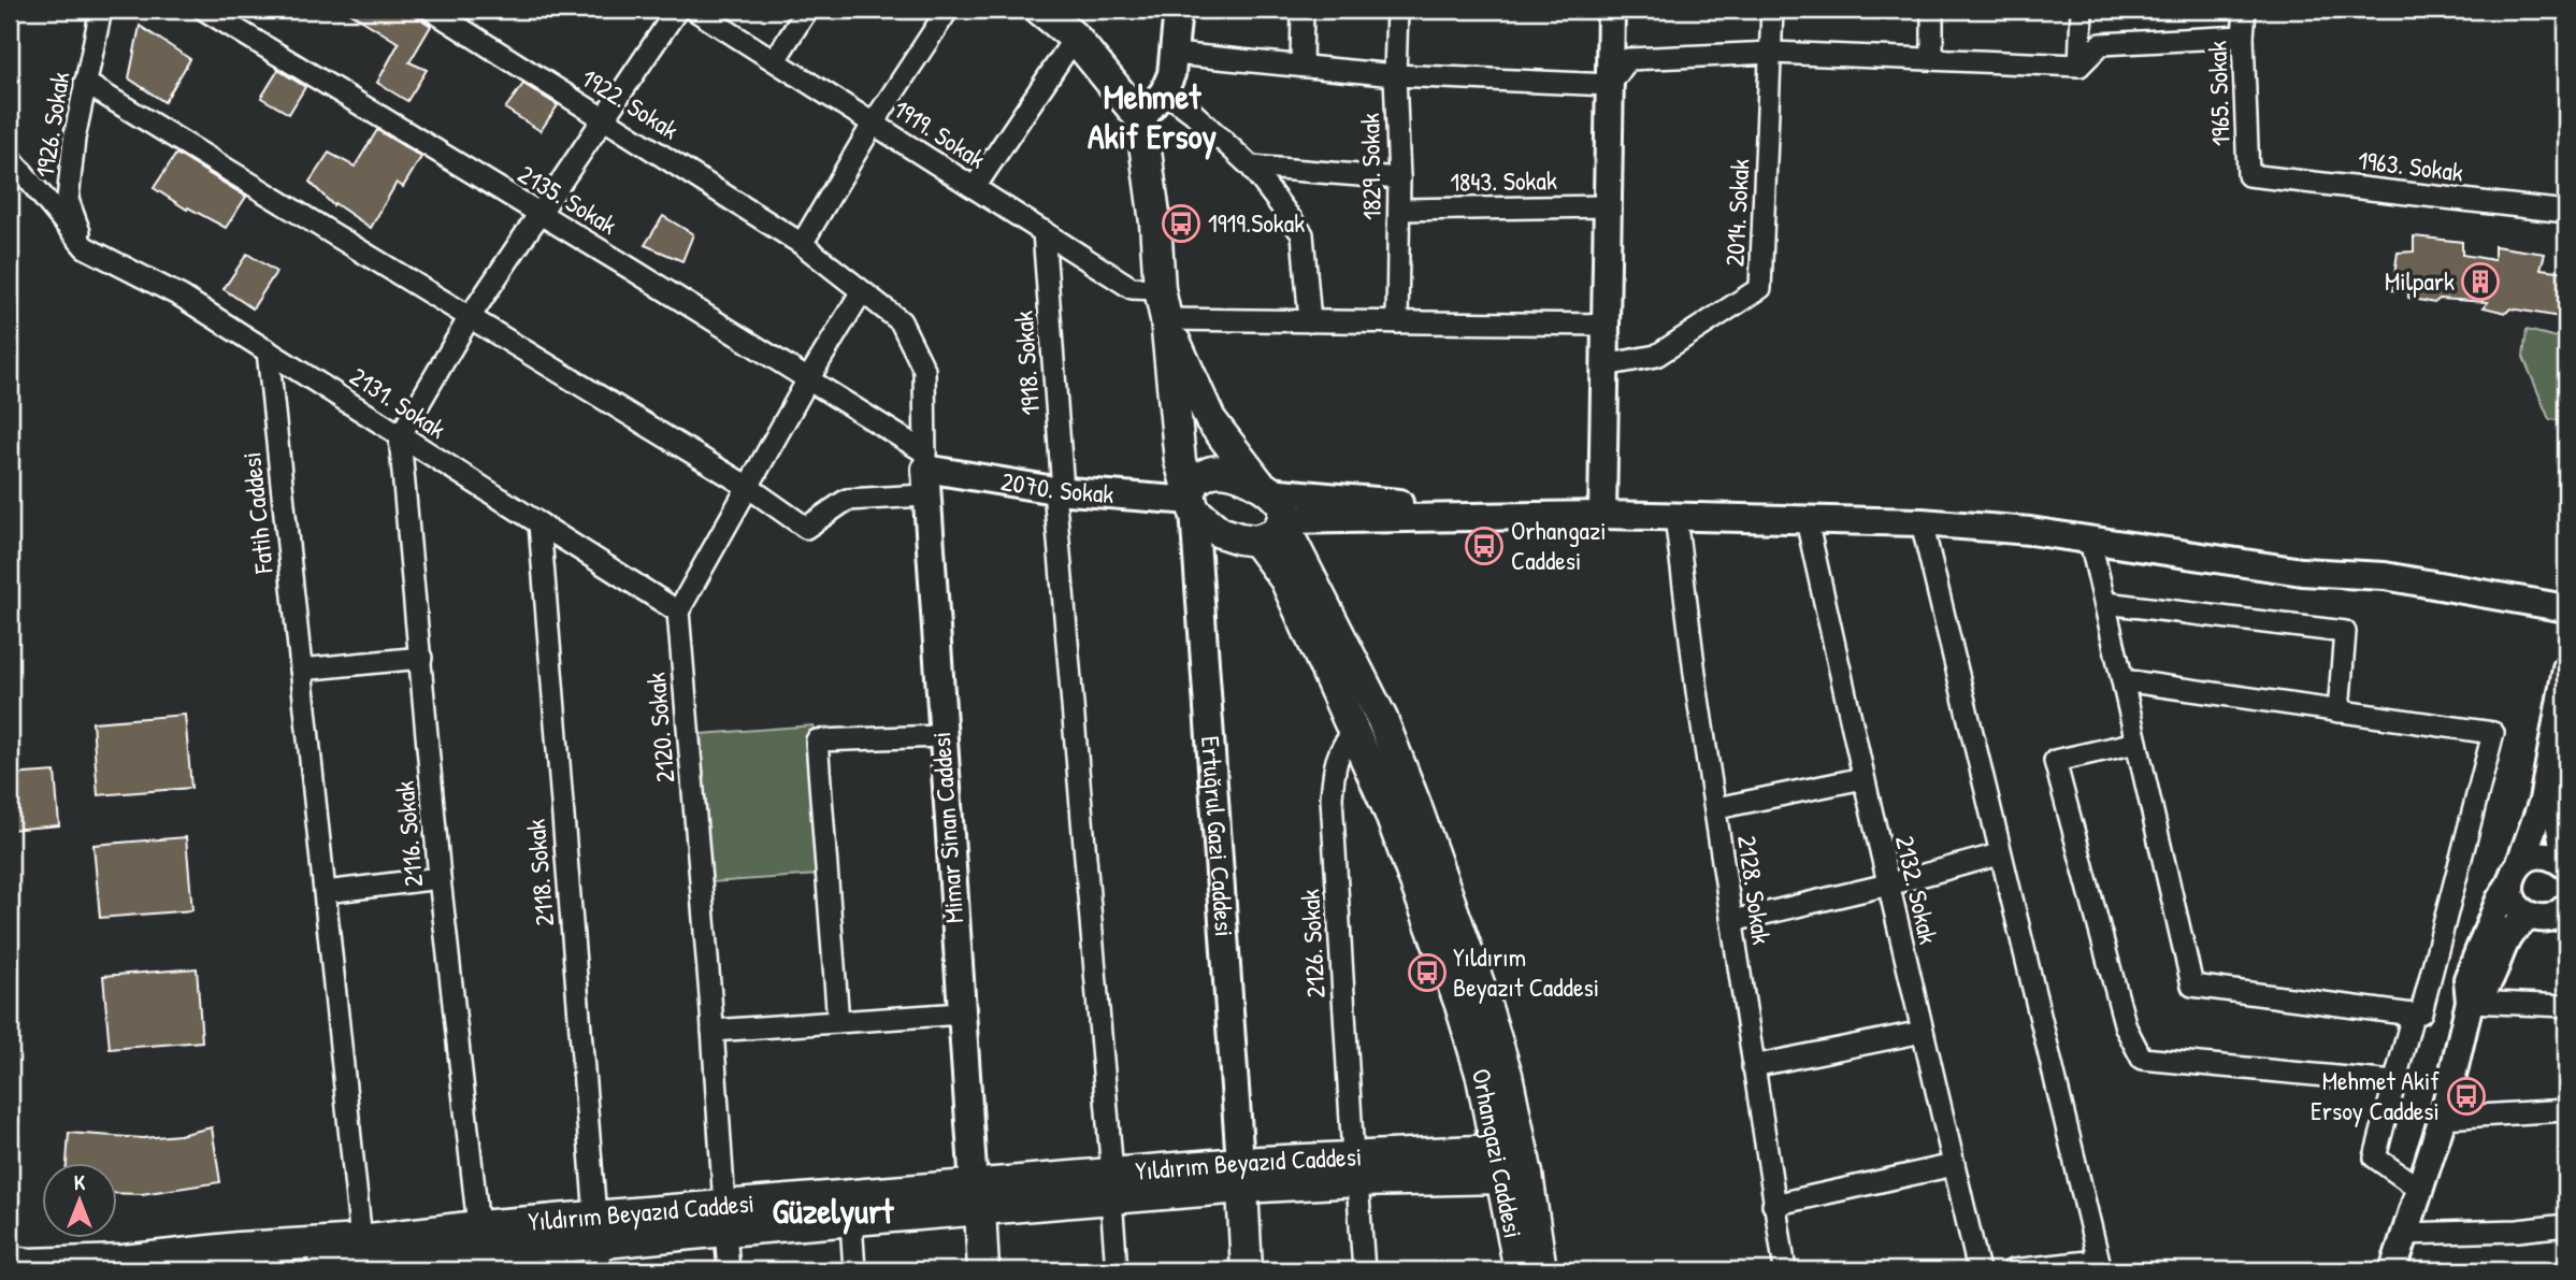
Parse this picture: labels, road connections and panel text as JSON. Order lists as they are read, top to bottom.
{
  "streets": {
    "main road": [
      "Mimar Sinan Caddesi",
      "Ertuğrul Gazi Caddesi",
      "Orhangazi Caddesi",
      "Yıldırım Beyazıd Caddesi"
    ],
    "street": [
      "1965. Sokak",
      "1922. Sokak",
      "1926. Sokak",
      "1919. Sokak",
      "1829. Sokak",
      "1963. Sokak",
      "1843. Sokak",
      "2135. Sokak",
      "2014. Sokak",
      "1918. Sokak",
      "2131. Sokak",
      "2070. Sokak",
      "Fatih Caddesi",
      "2120. Sokak",
      "2116. Sokak",
      "2118. Sokak",
      "2128. Sokak",
      "2132. Sokak",
      "2126. Sokak"
    ]
  },
  "crossings": [
    ["1965. Sokak", "1963. Sokak"],
    ["1922. Sokak", "2135. Sokak"],
    ["1922. Sokak", "2070. Sokak"],
    ["1922. Sokak", "Mimar Sinan Caddesi"],
    ["1926. Sokak", "2131. Sokak"],
    ["1919. Sokak", "1918. Sokak"],
    ["1829. Sokak", "1843. Sokak"],
    ["2135. Sokak", "2070. Sokak"],
    ["2135. Sokak", "Mimar Sinan Caddesi"],
    ["1918. Sokak", "2070. Sokak"],
    ["1918. Sokak", "Yıldırım Beyazıd Caddesi"],
    ["2131. Sokak", "Fatih Caddesi"],
    ["2131. Sokak", "2120. Sokak"],
    ["2131. Sokak", "2116. Sokak"],
    ["2131. Sokak", "2118. Sokak"],
    ["2070. Sokak", "Mimar Sinan Caddesi"],
    ["2070. Sokak", "Ertuğrul Gazi Caddesi"],
    ["2070. Sokak", "Orhangazi Caddesi"],
    ["Fatih Caddesi", "Yıldırım Beyazıd Caddesi"],
    ["2120. Sokak", "Yıldırım Beyazıd Caddesi"],
    ["Mimar Sinan Caddesi", "Yıldırım Beyazıd Caddesi"],
    ["2116. Sokak", "Yıldırım Beyazıd Caddesi"],
    ["Ertuğrul Gazi Caddesi", "Orhangazi Caddesi"],
    ["Ertuğrul Gazi Caddesi", "Yıldırım Beyazıd Caddesi"],
    ["2118. Sokak", "Yıldırım Beyazıd Caddesi"],
    ["2126. Sokak", "Orhangazi Caddesi"],
    ["2126. Sokak", "Yıldırım Beyazıd Caddesi"],
    ["Orhangazi Caddesi", "Yıldırım Beyazıd Caddesi"]
  ],
  "districts": ["Mehmet Akif Ersoy", "Güzelyurt"],
  "places": {
    "bus stop": [
      "1919.Sokak",
      "Orhangazi Caddesi",
      "Yıldırım Beyazıt Caddesi",
      "Mehmet Akif Ersoy Caddesi"
    ],
    "building": ["Milpark"]
  },
  "north": "top"
}
